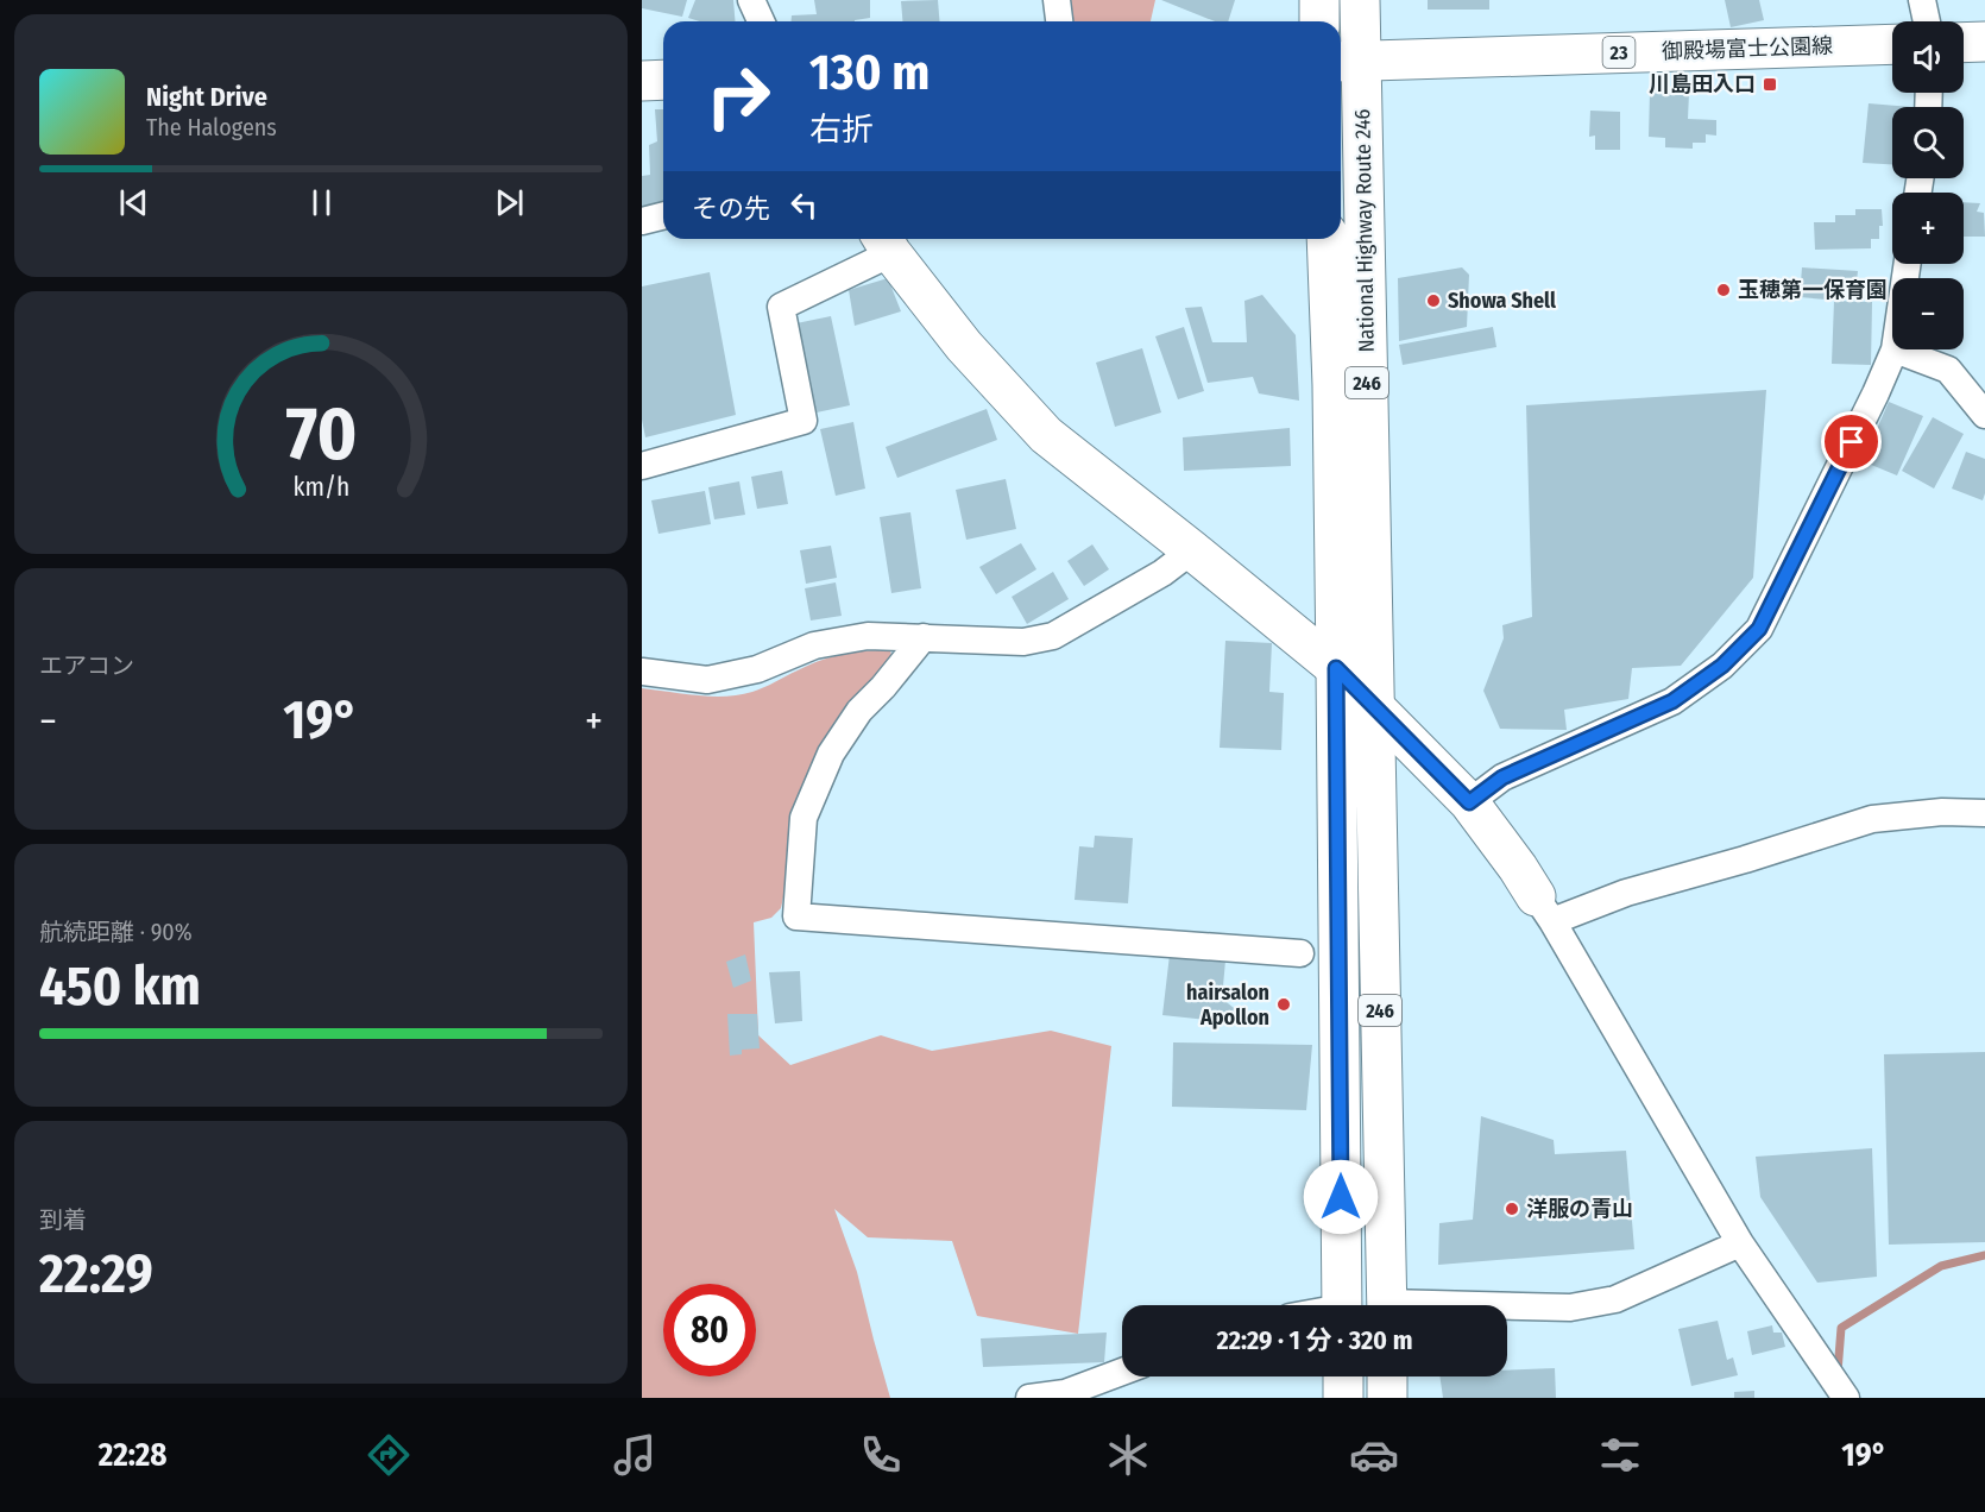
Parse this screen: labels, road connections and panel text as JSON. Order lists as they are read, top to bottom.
{
  "streets": {
    "main road": [
      "御殿場富士公園線",
      "23",
      "National Highway Route 246",
      "246"
    ]
  },
  "crossings": [
    ["御殿場富士公園線", "National Highway Route 246"]
  ],
  "places": {
    "transit": ["川島田入口"],
    "other": [
      "玉穂第一保育園",
      "Showa Shell",
      "hairsalon Apollon",
      "洋服の青山"
    ]
  },
  "page": {
    "map_buttons": ["+", "−"],
    "turn": ["130 m", "右折"],
    "song": ["Night Drive", "The Halogens"],
    "then": "その先",
    "tile": [
      "エアコン",
      ["航続距離 · 90%", "450 km"],
      ["到着", "22:29"]
    ],
    "heat": ["−", "19°", "+"],
    "limit": "80",
    "trip": "22:29 · 1 分 · 320 m",
    "tabs": ["22:28", "19°"],
    "gauge": ["70", "km/h"]
  }
}
